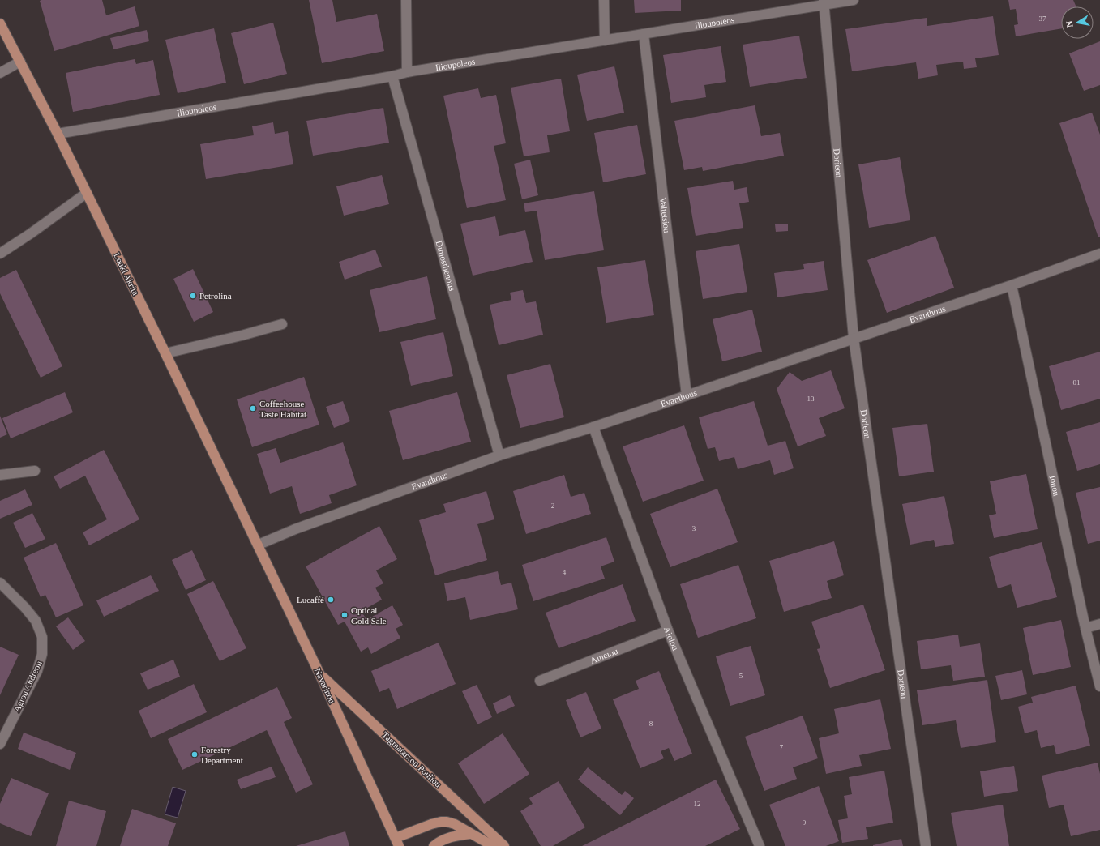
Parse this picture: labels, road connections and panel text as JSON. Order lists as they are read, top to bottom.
{
  "streets": {
    "main road": ["Louki Akrita", "Navarinou", "Tagmatarxou Pouliou"],
    "street": [
      "Ilioupoleos",
      "Dorieon",
      "Valtetsiou",
      "Dimosthenous",
      "Evanthous",
      "Ionon",
      "Aiolou",
      "Aineiou",
      "Agiou Andreou"
    ]
  },
  "crossings": [
    ["Ilioupoleos", "Dorieon"],
    ["Ilioupoleos", "Valtetsiou"],
    ["Ilioupoleos", "Dimosthenous"],
    ["Ilioupoleos", "Louki Akrita"],
    ["Dorieon", "Evanthous"],
    ["Valtetsiou", "Evanthous"],
    ["Dimosthenous", "Evanthous"],
    ["Louki Akrita", "Navarinou"],
    ["Evanthous", "Ionon"],
    ["Evanthous", "Aiolou"],
    ["Evanthous", "Navarinou"],
    ["Aiolou", "Aineiou"],
    ["Navarinou", "Tagmatarxou Pouliou"]
  ],
  "places": [
    "Petrolina",
    "Coffeehouse Taste Habitat",
    "Lucaffé",
    "Optical Gold Sale",
    "Forestry Department"
  ],
  "house_numbers": [
    "37",
    "01",
    "13",
    "2",
    "3",
    "4",
    "5",
    "8",
    "7",
    "12",
    "9"
  ],
  "north": "left"
}
